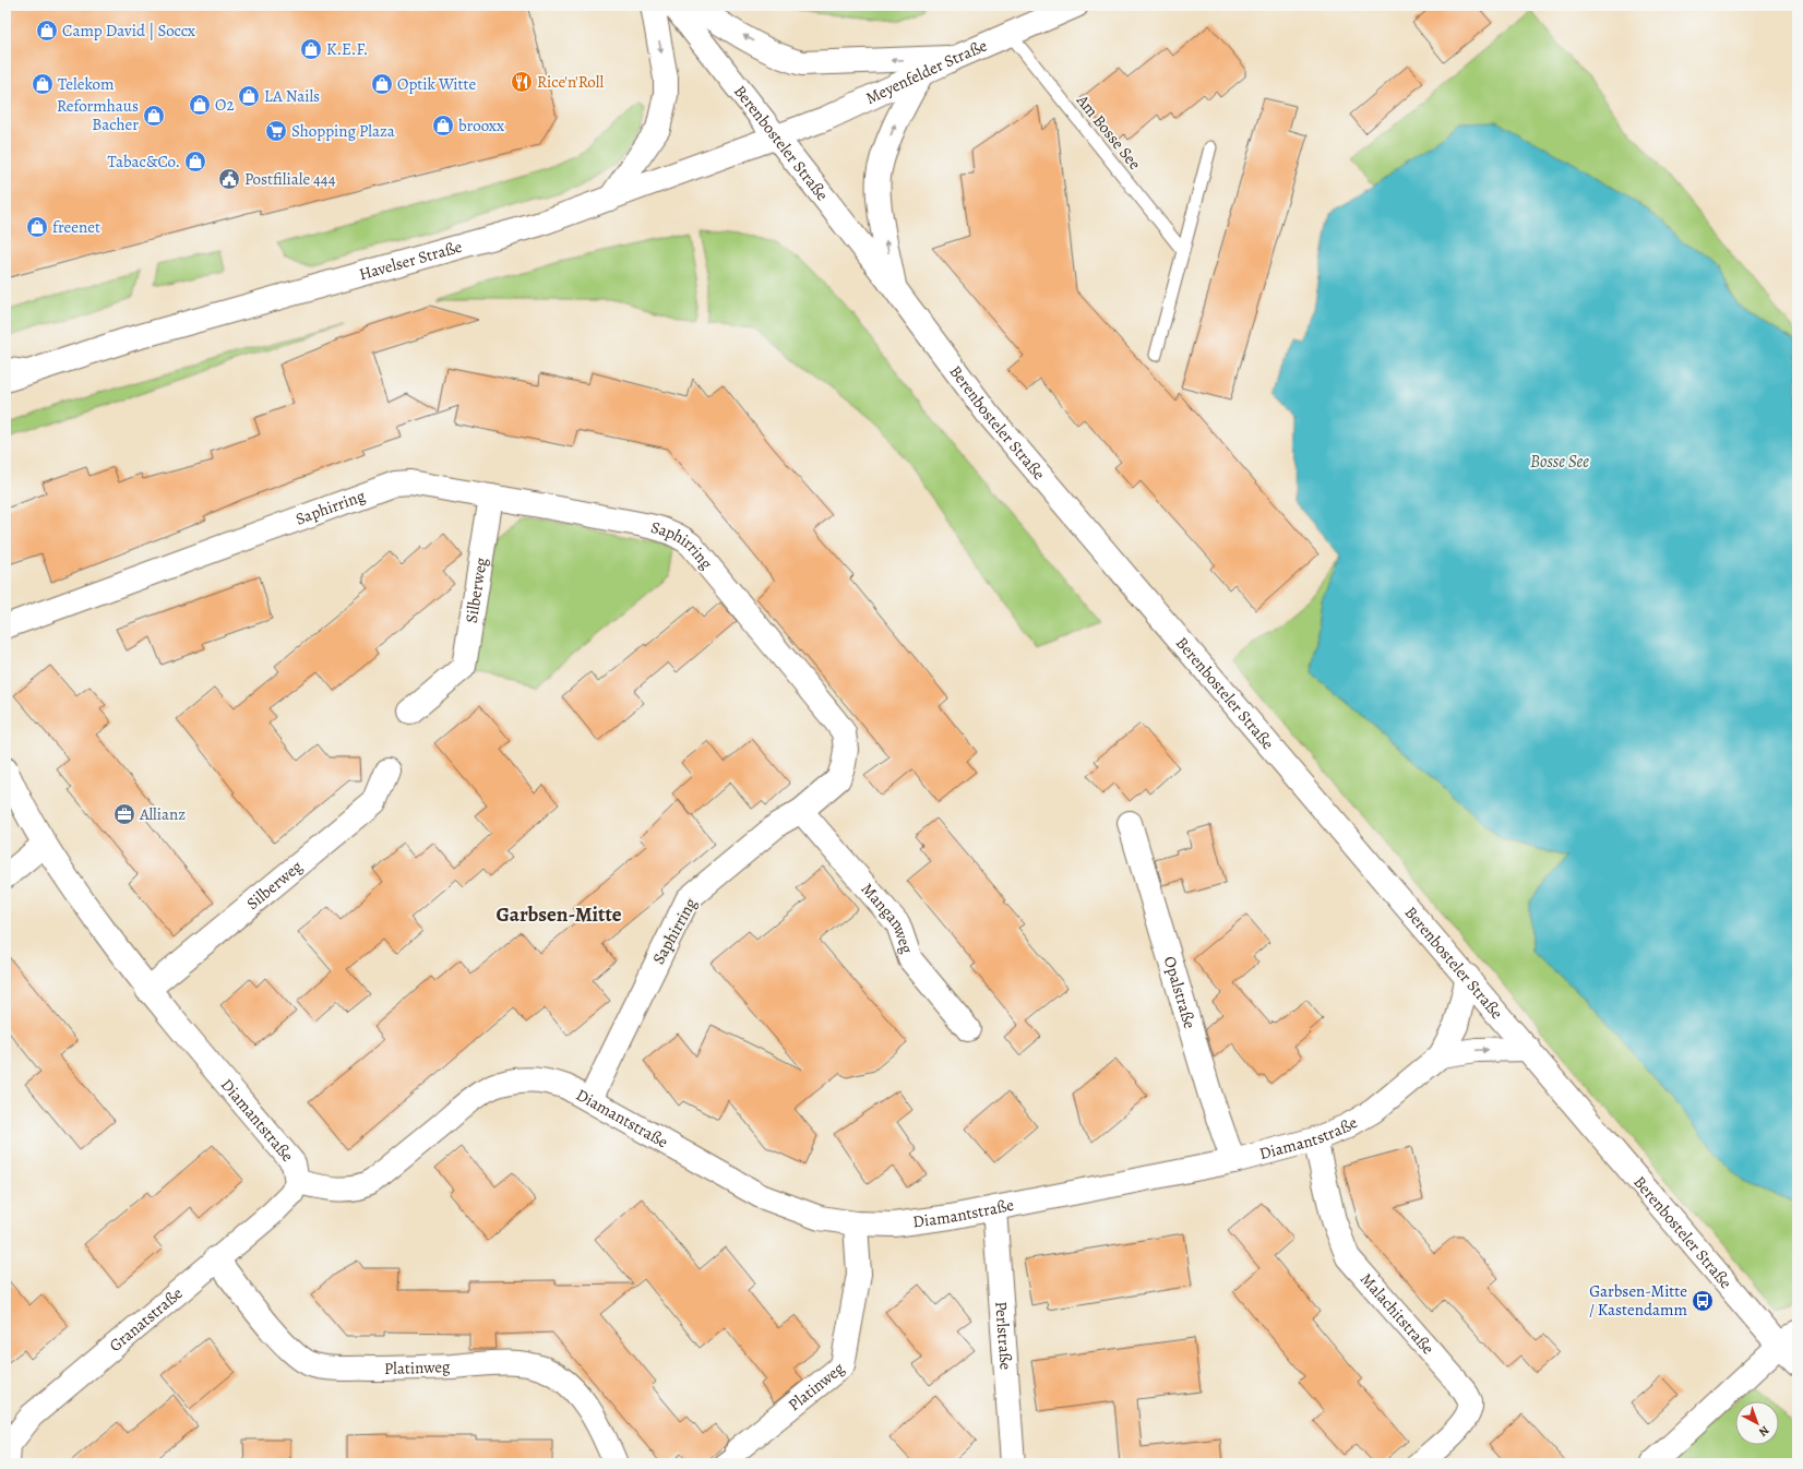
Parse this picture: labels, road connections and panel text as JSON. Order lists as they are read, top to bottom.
{
  "streets": {
    "street": [
      "Meyenfelder Straße",
      "Berenbosteler Straße",
      "Havelser Straße",
      "Saphirring",
      "Silberweg",
      "Manganweg",
      "Opalstraße",
      "Diamantstraße",
      "Malachitstraße",
      "Granatstraße",
      "Perlstraße",
      "Platinweg"
    ],
    "lane": ["Am Bosse See"]
  },
  "crossings": [
    ["Meyenfelder Straße", "Am Bosse See"],
    ["Meyenfelder Straße", "Berenbosteler Straße"],
    ["Meyenfelder Straße", "Havelser Straße"],
    ["Berenbosteler Straße", "Havelser Straße"],
    ["Berenbosteler Straße", "Diamantstraße"],
    ["Saphirring", "Silberweg"],
    ["Saphirring", "Manganweg"],
    ["Saphirring", "Diamantstraße"],
    ["Silberweg", "Diamantstraße"],
    ["Opalstraße", "Diamantstraße"],
    ["Diamantstraße", "Malachitstraße"],
    ["Diamantstraße", "Granatstraße"],
    ["Diamantstraße", "Perlstraße"],
    ["Diamantstraße", "Platinweg"],
    ["Granatstraße", "Platinweg"]
  ],
  "districts": ["Garbsen-Mitte"],
  "water": ["Bosse See"],
  "places": {
    "shop": [
      "Camp David | Soccx",
      "K.E.F.",
      "Telekom",
      "Optik Witte",
      "LA Nails",
      "O2",
      "Reformhaus Bacher",
      "brooxx",
      "Tabac&Co.",
      "freenet"
    ],
    "restaurant": ["Rice'n'Roll"],
    "supermarket": ["Shopping Plaza"],
    "public building": ["Postfiliale 444"],
    "office": ["Allianz"],
    "bus stop": ["Garbsen-Mitte / Kastendamm"]
  },
  "north": "bottom right"
}
